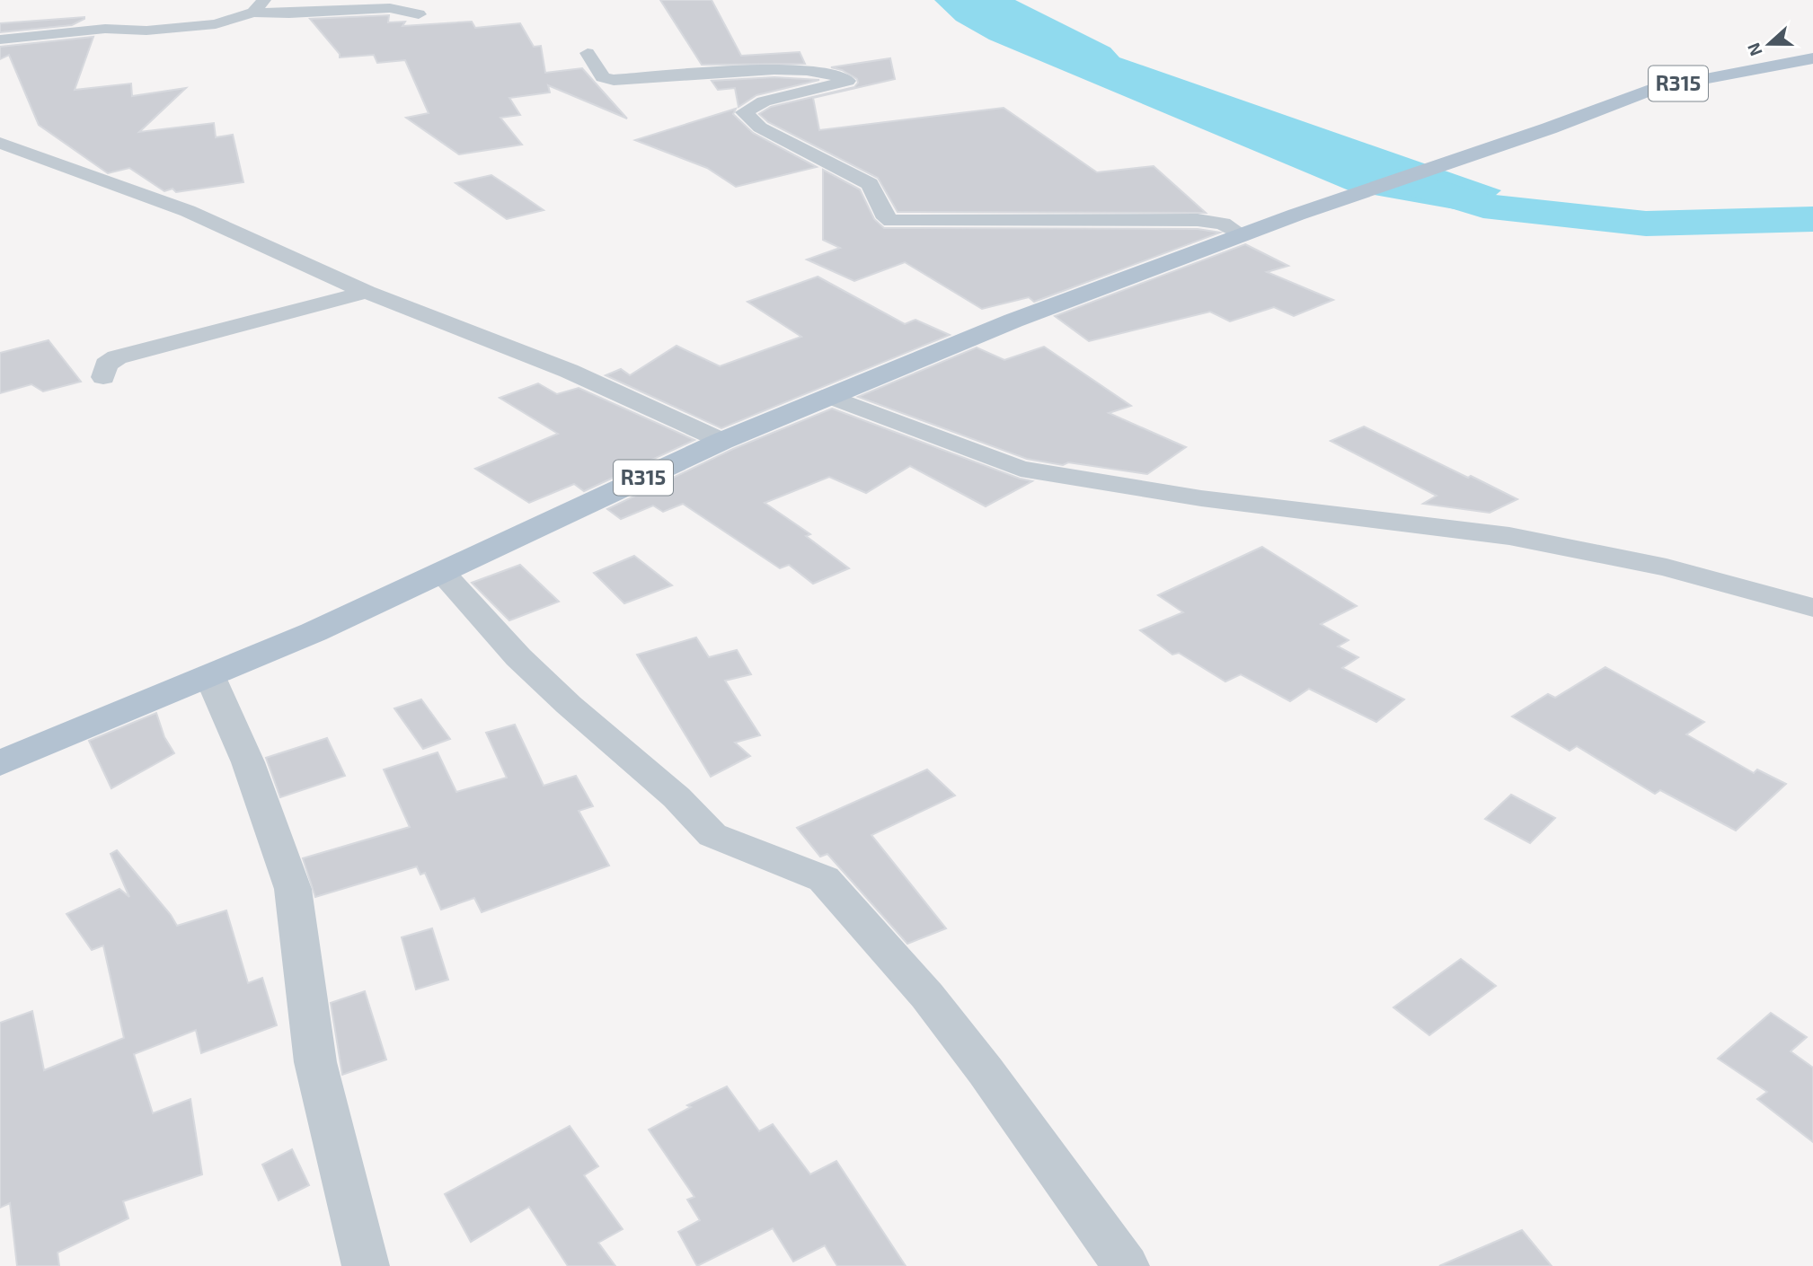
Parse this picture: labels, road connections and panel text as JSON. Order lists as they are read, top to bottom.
{
  "streets": {
    "main road": ["R315"]
  },
  "north": "left"
}
